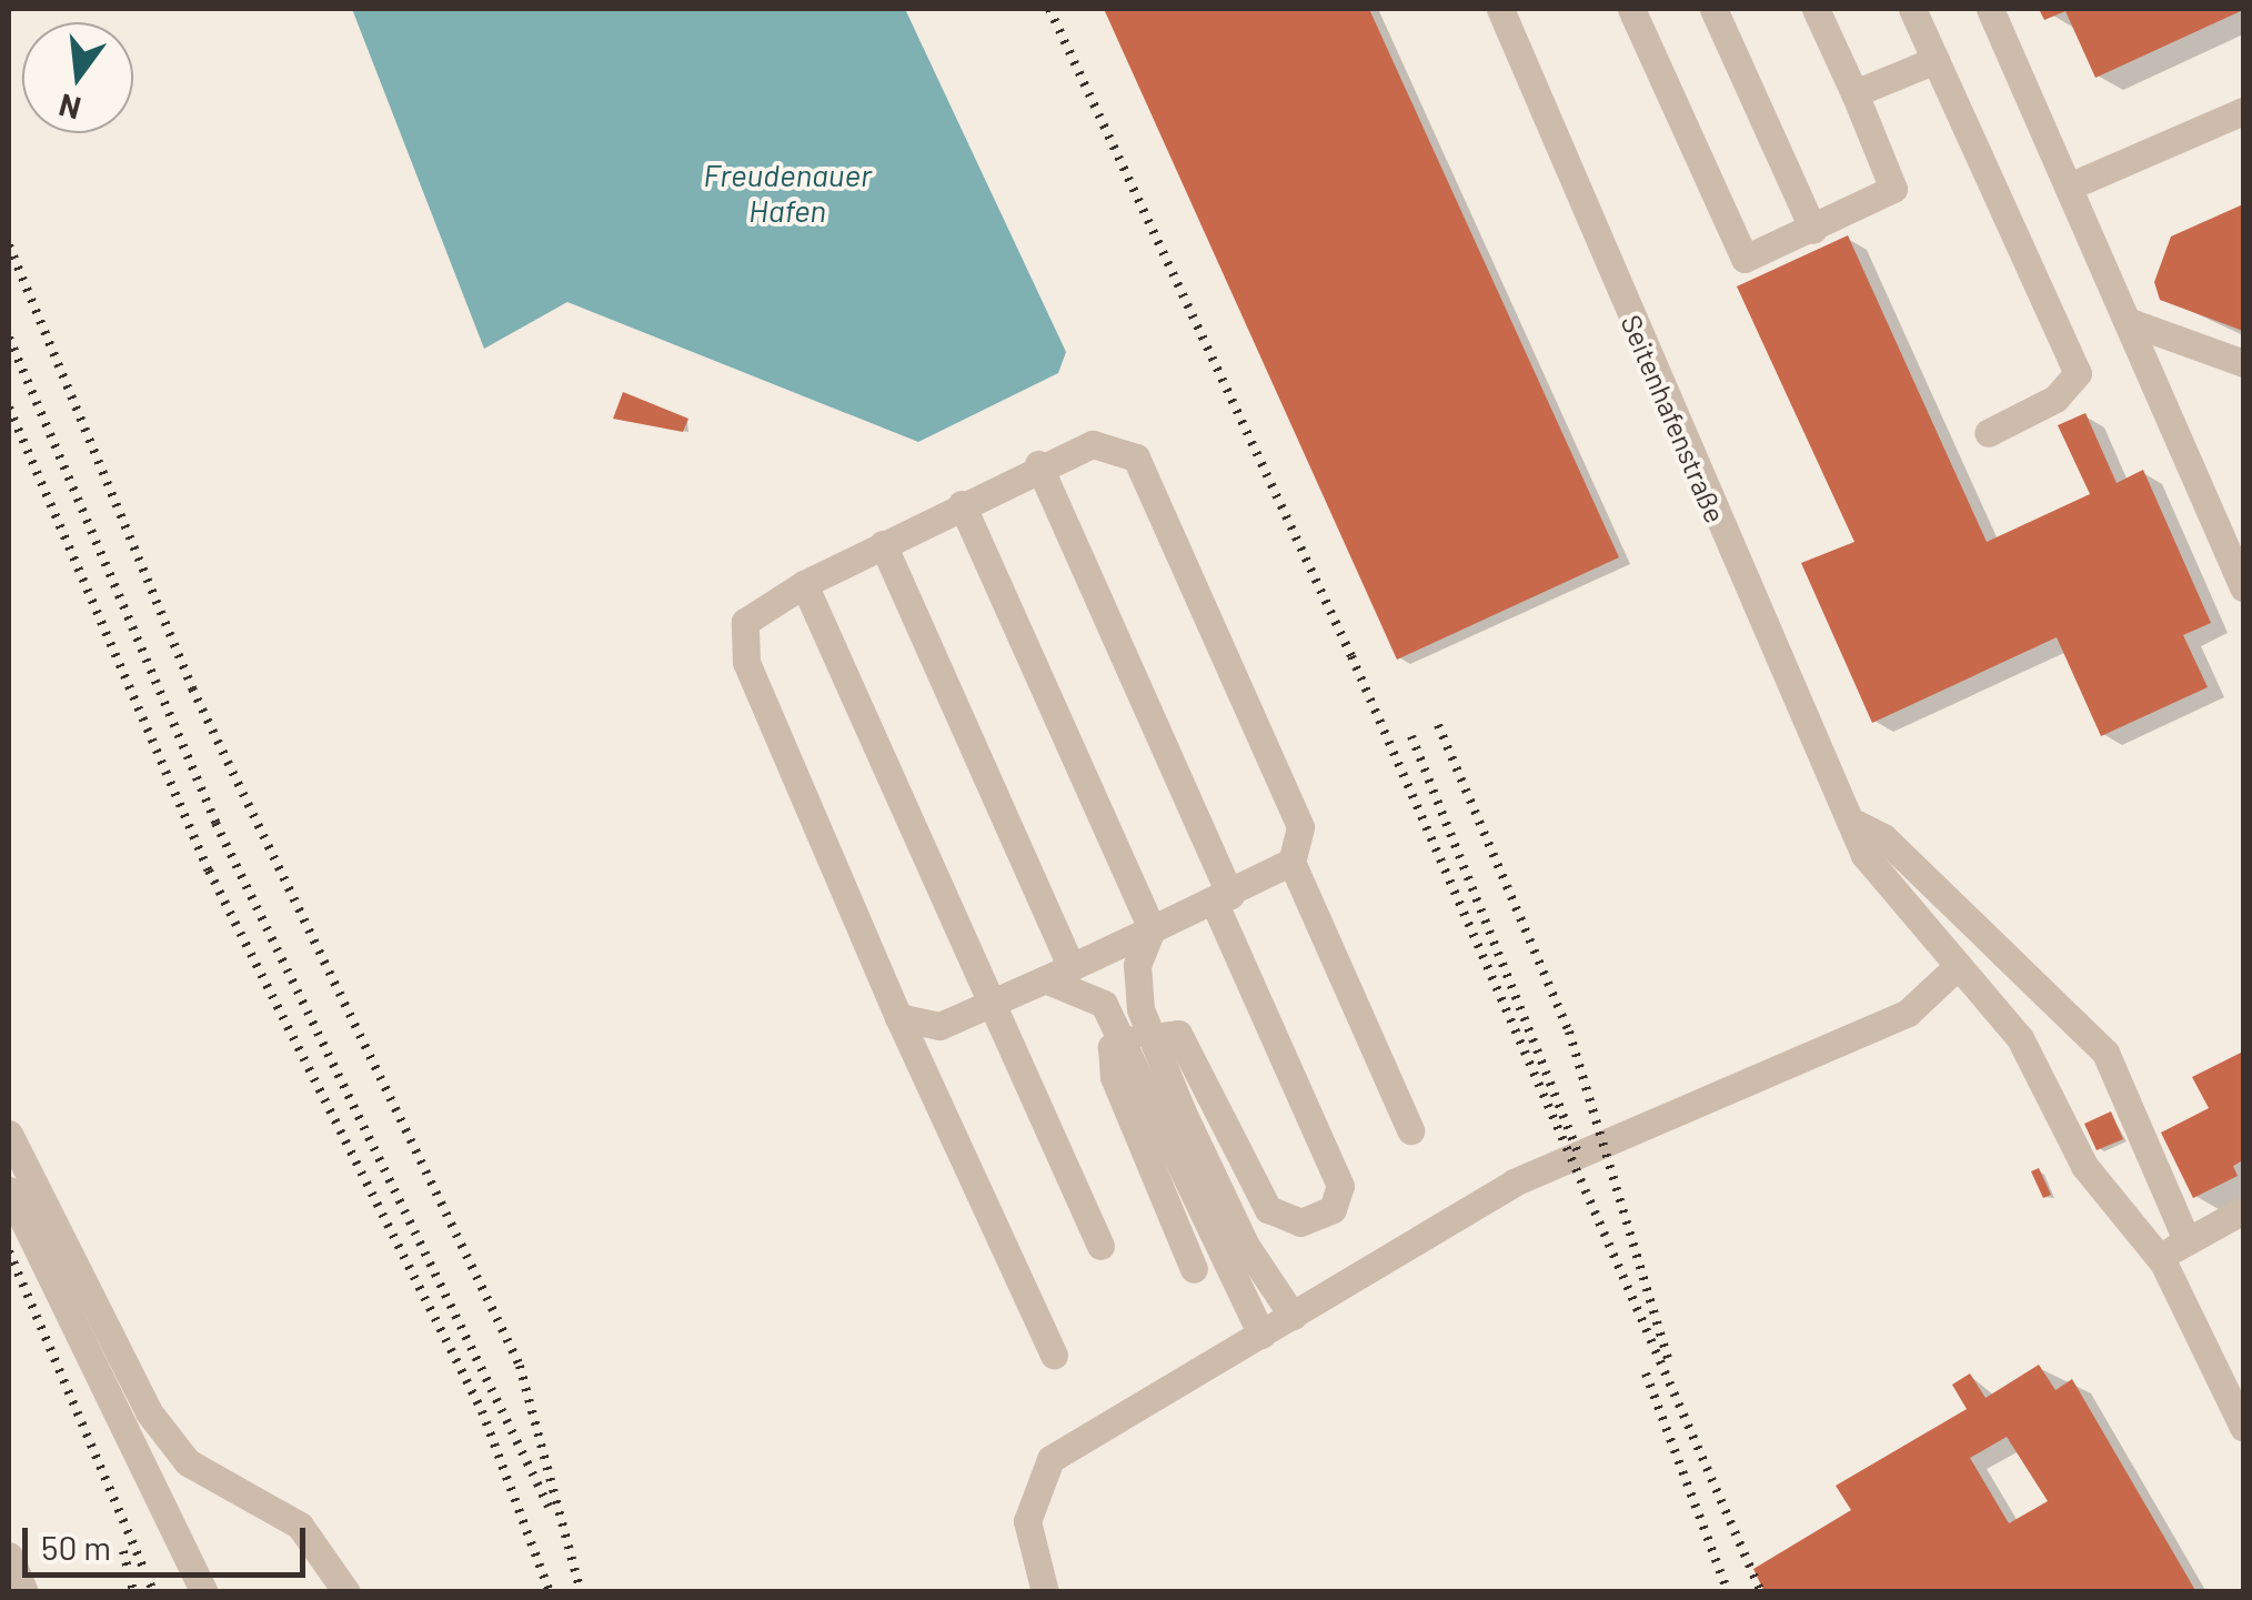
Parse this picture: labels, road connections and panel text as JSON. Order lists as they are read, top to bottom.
{
  "streets": {
    "street": ["Seitenhafenstraße"]
  },
  "water": ["Freudenauer Hafen"],
  "scale_bar": "50 m",
  "north": "bottom"
}
